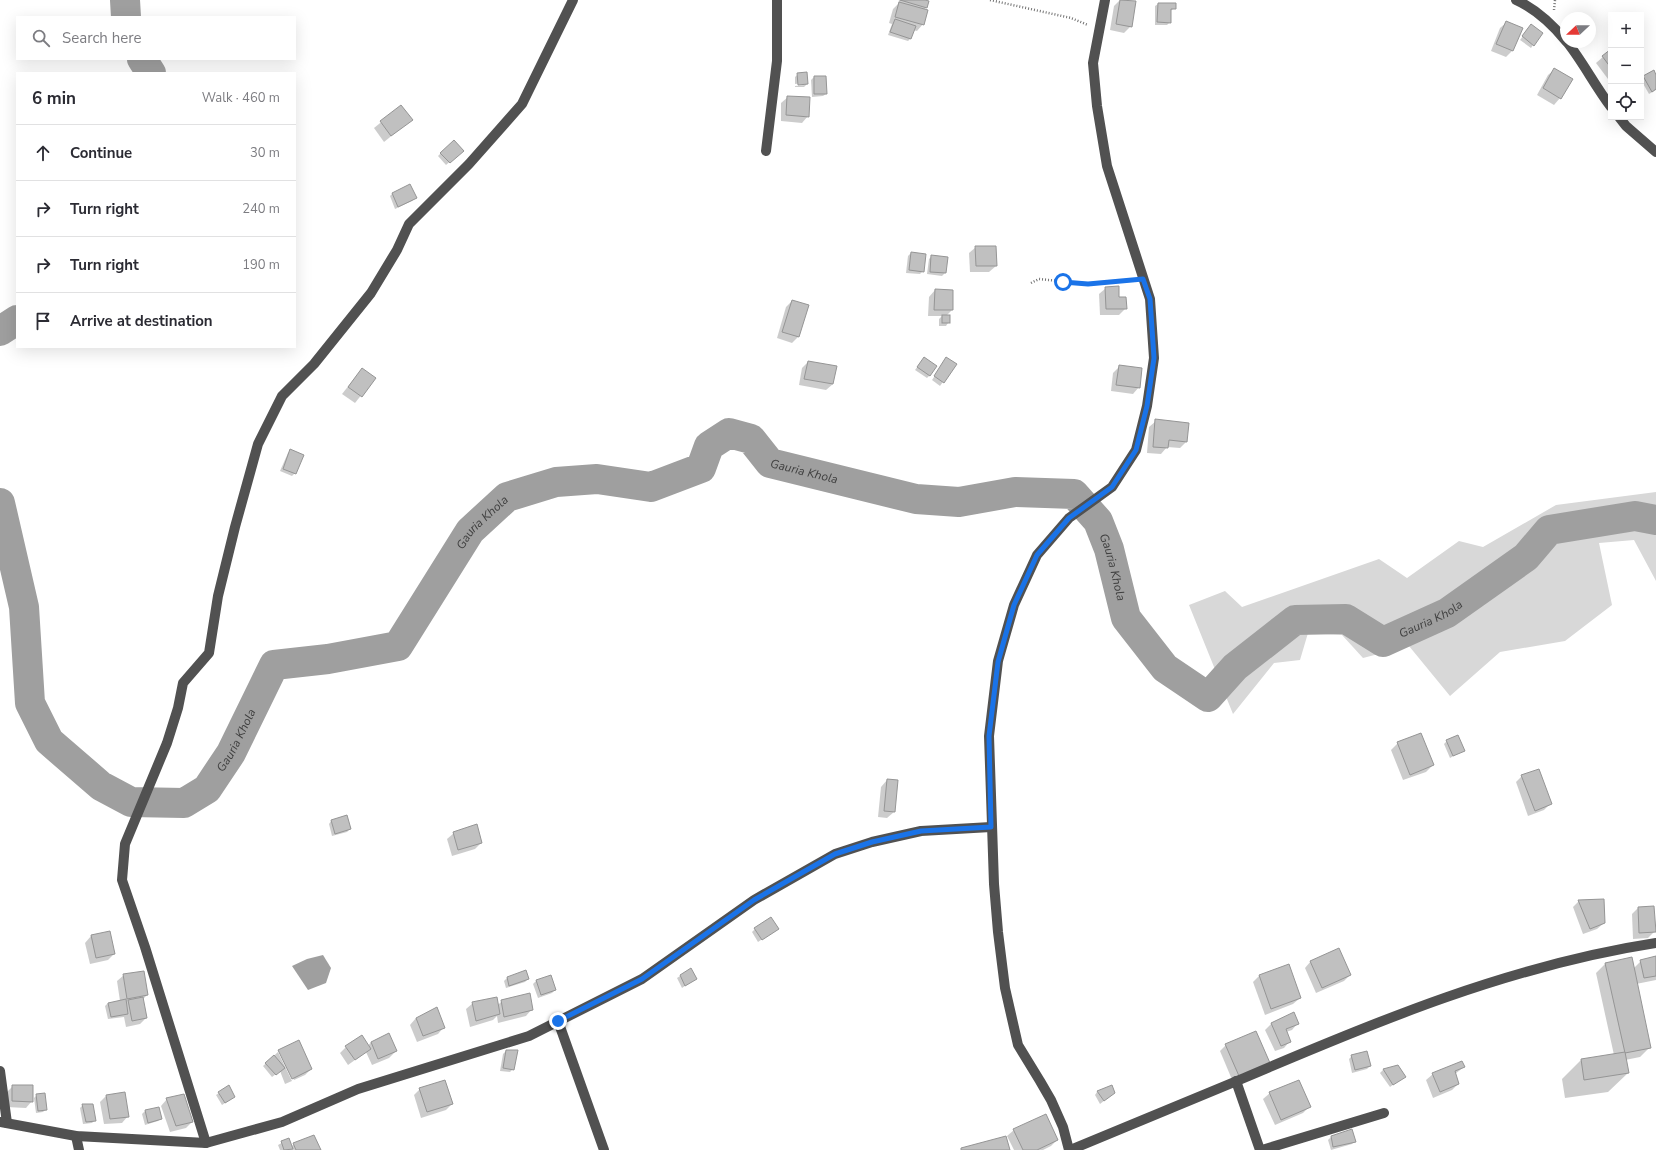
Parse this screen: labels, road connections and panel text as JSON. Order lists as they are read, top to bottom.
{
  "water": ["Gauria Khola"],
  "north": "left",
  "page": {
    "map_buttons": ["+", "−"],
    "search": "Search here",
    "heading": ["6 min", "Walk · 460 m"],
    "list": [
      ["Continue", "30 m"],
      ["Turn right", "240 m"],
      ["Turn right", "190 m"],
      "Arrive at destination"
    ]
  }
}
